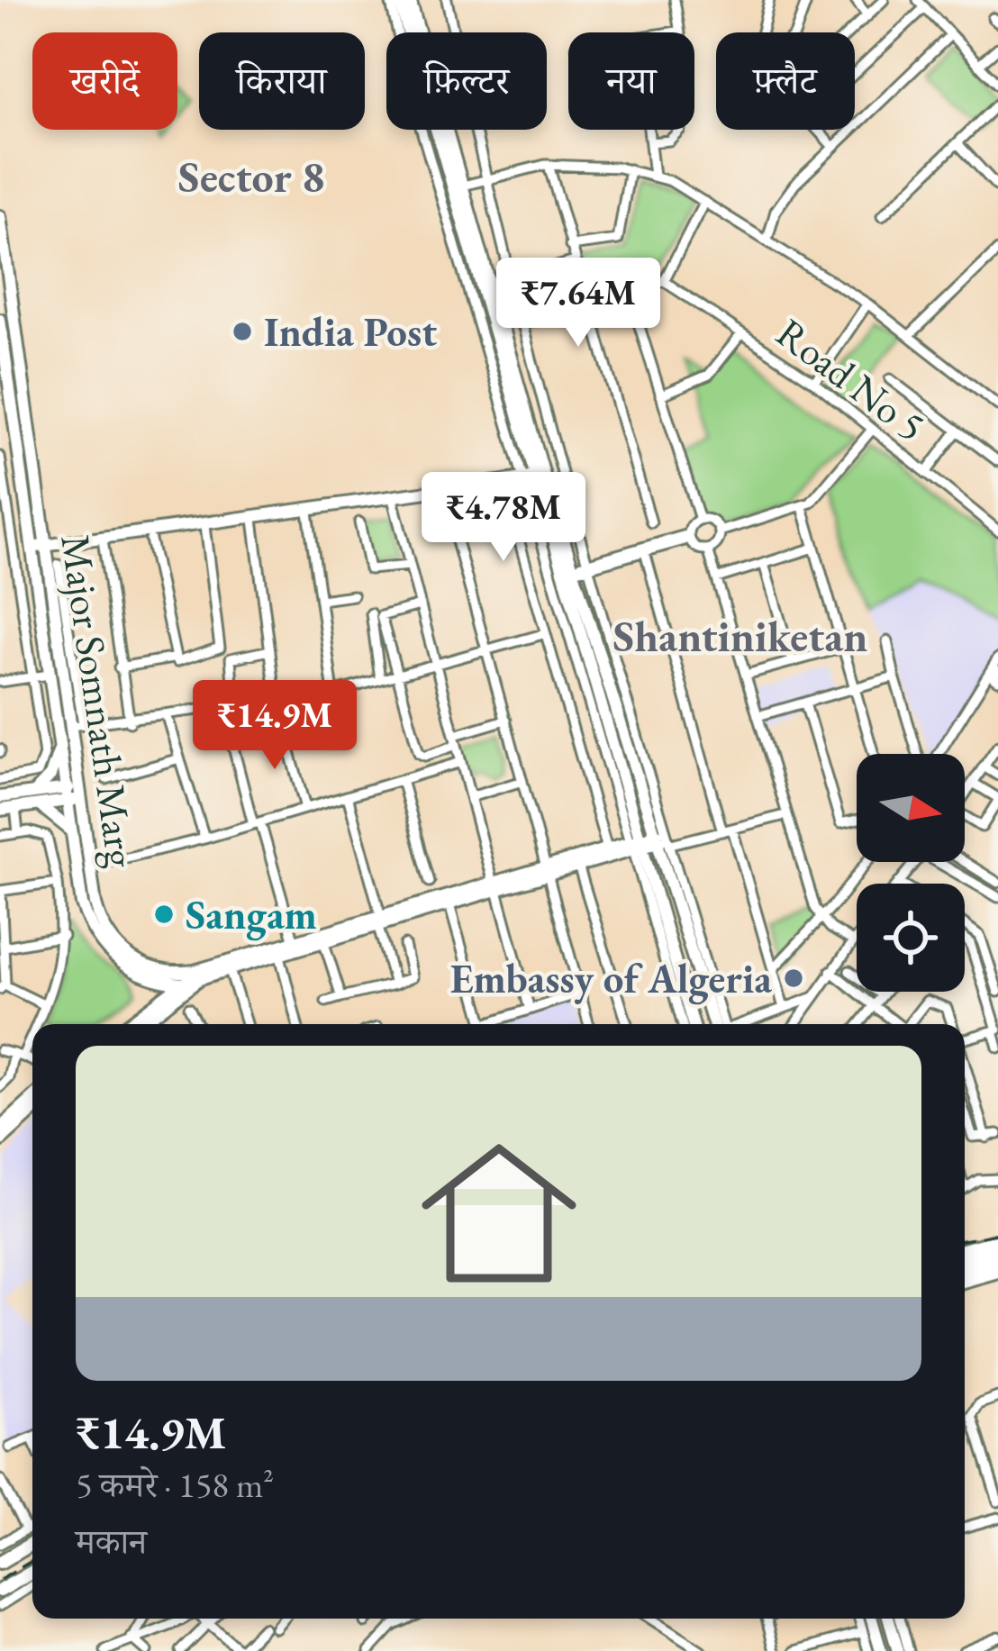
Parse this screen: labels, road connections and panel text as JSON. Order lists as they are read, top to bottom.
{
  "streets": {
    "street": ["Road No 5", "Major Somnath Marg"]
  },
  "districts": ["Sector 8", "Shantiniketan"],
  "places": ["India Post", "Sangam", "Embassy of Algeria"],
  "north": "right",
  "page": {
    "chip": [
      "खरीदें",
      "किराया",
      "फ़िल्टर",
      "नया",
      "फ़्लैट"
    ],
    "price": ["₹7.64M", "₹4.78M", "₹14.9M"],
    "list": [
      {
        "name": "₹14.9M",
        "note": "5 कमरे · 158 m² · मकान"
      }
    ]
  }
}
